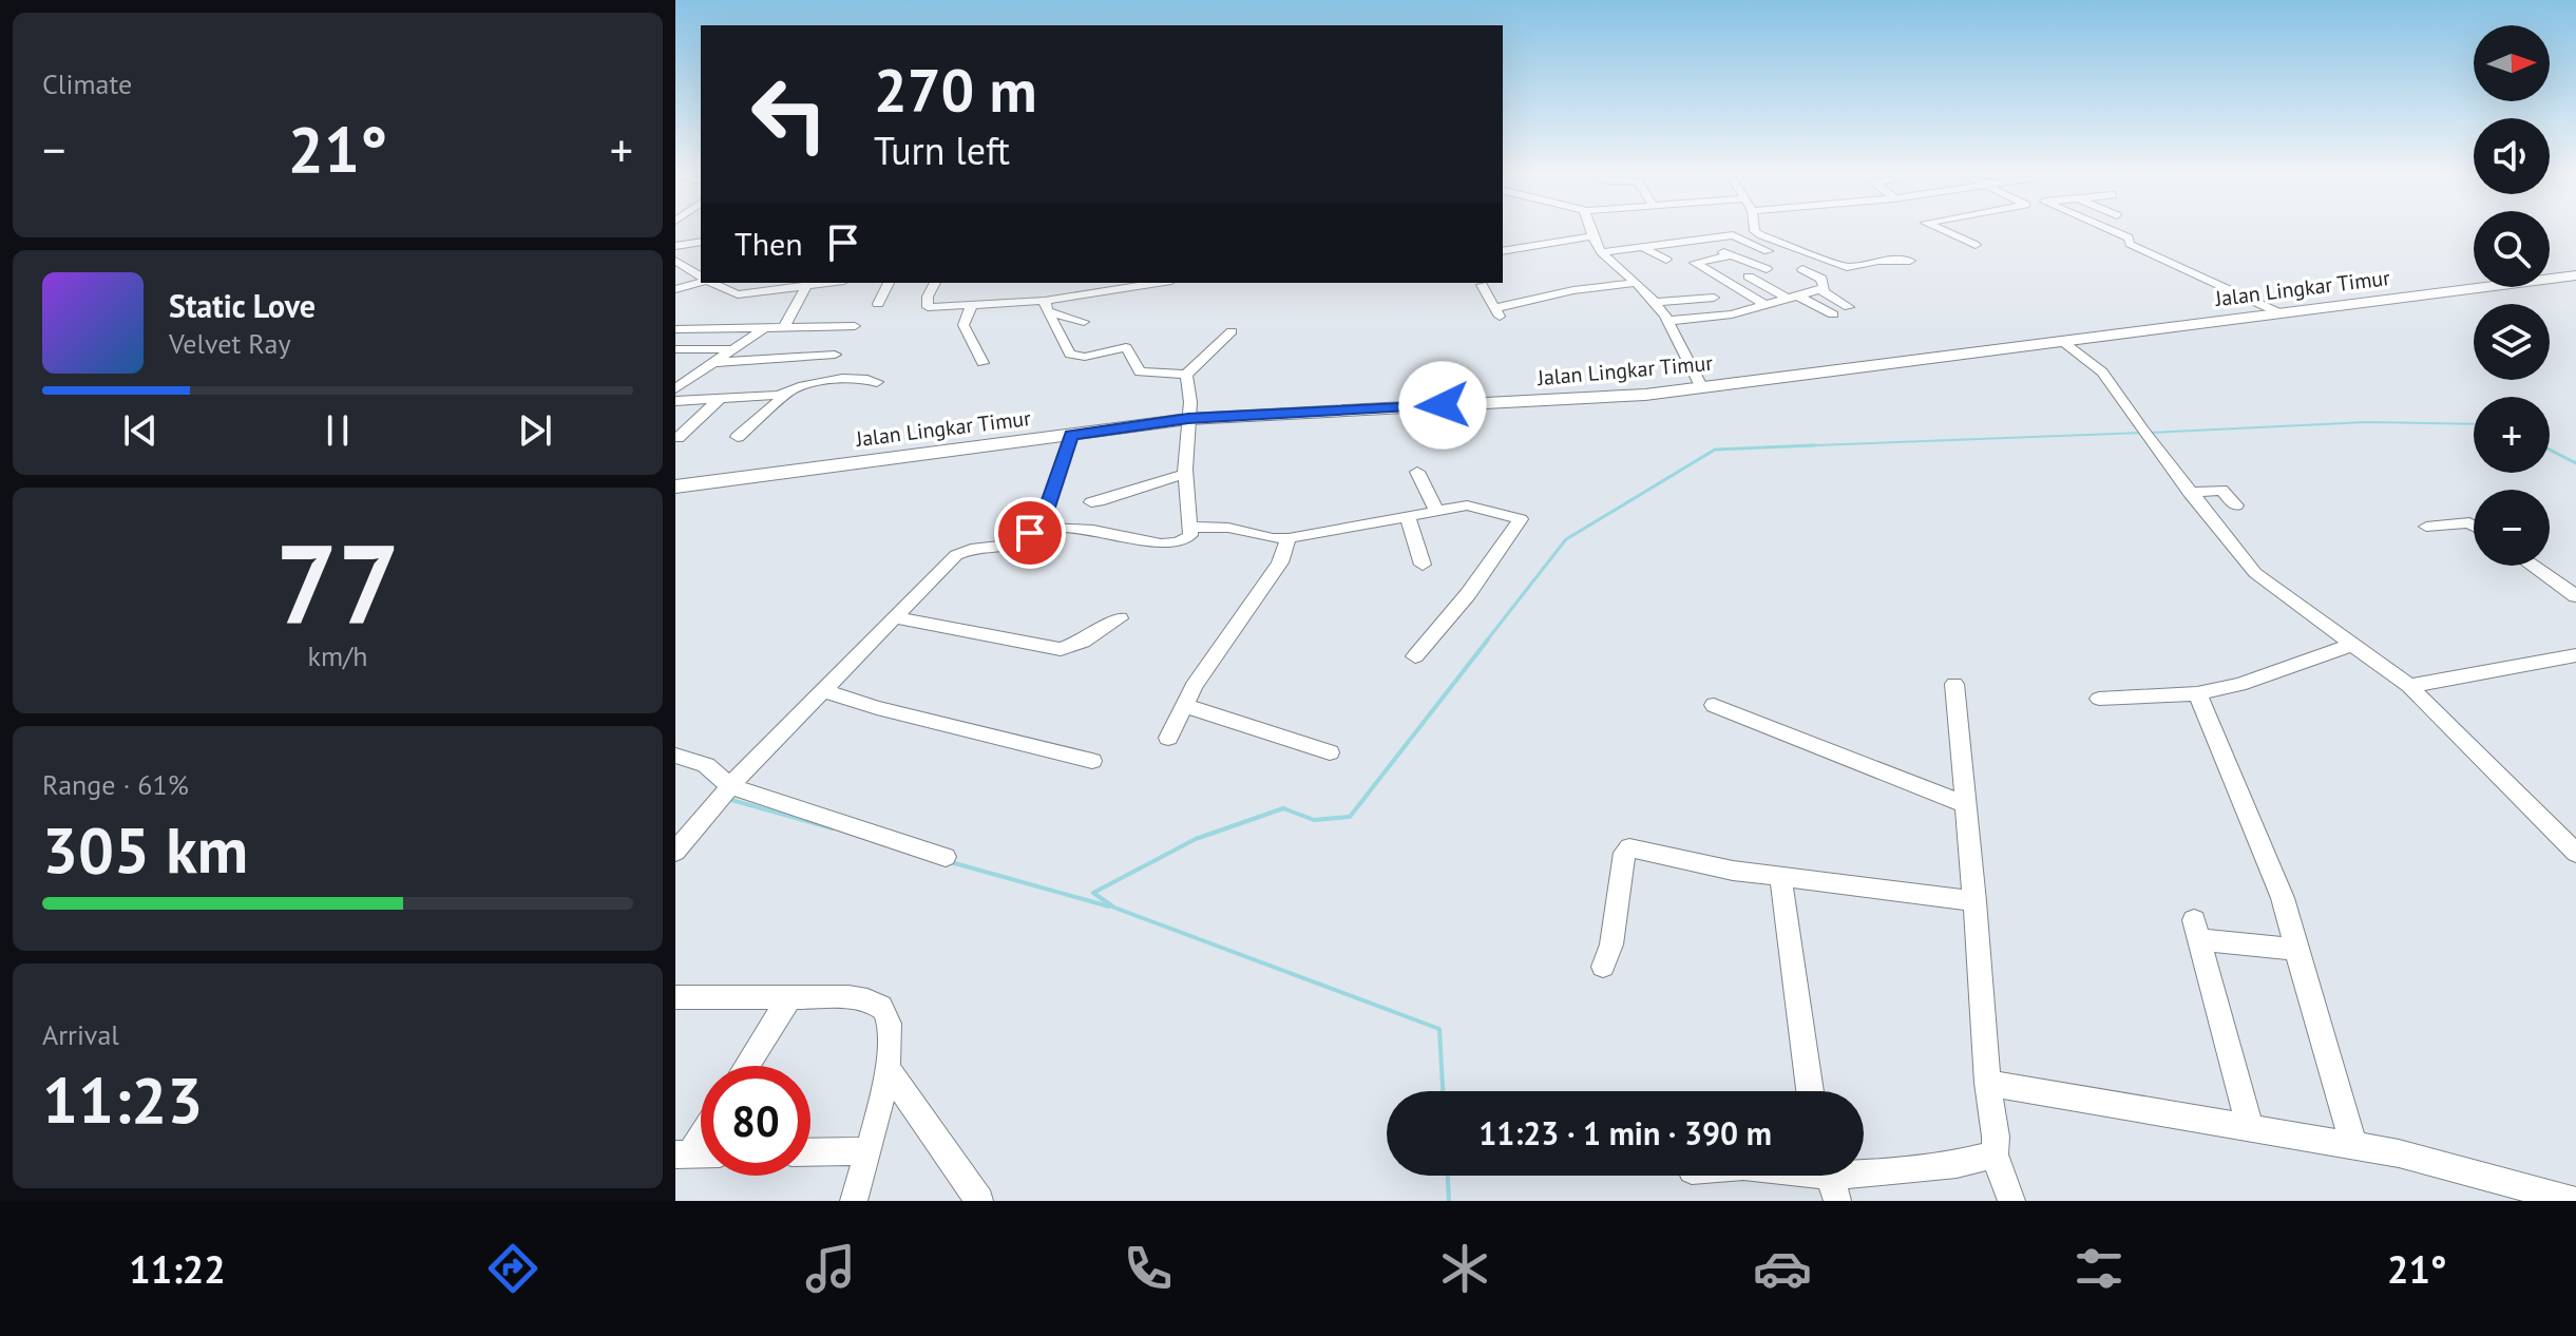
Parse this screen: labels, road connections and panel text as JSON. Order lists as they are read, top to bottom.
{
  "streets": {
    "highway": ["Jalan Lingkar Timur"]
  },
  "north": "right",
  "page": {
    "tile": [
      "Climate",
      ["77", "km/h"],
      ["Range · 61%", "305 km"],
      ["Arrival", "11:23"]
    ],
    "map_buttons": ["+", "−"],
    "turn": ["270 m", "Turn left"],
    "heat": ["−", "21°", "+"],
    "then": "Then",
    "song": ["Static Love", "Velvet Ray"],
    "limit": "80",
    "trip": "11:23 · 1 min · 390 m",
    "tabs": ["11:22", "21°"]
  }
}
